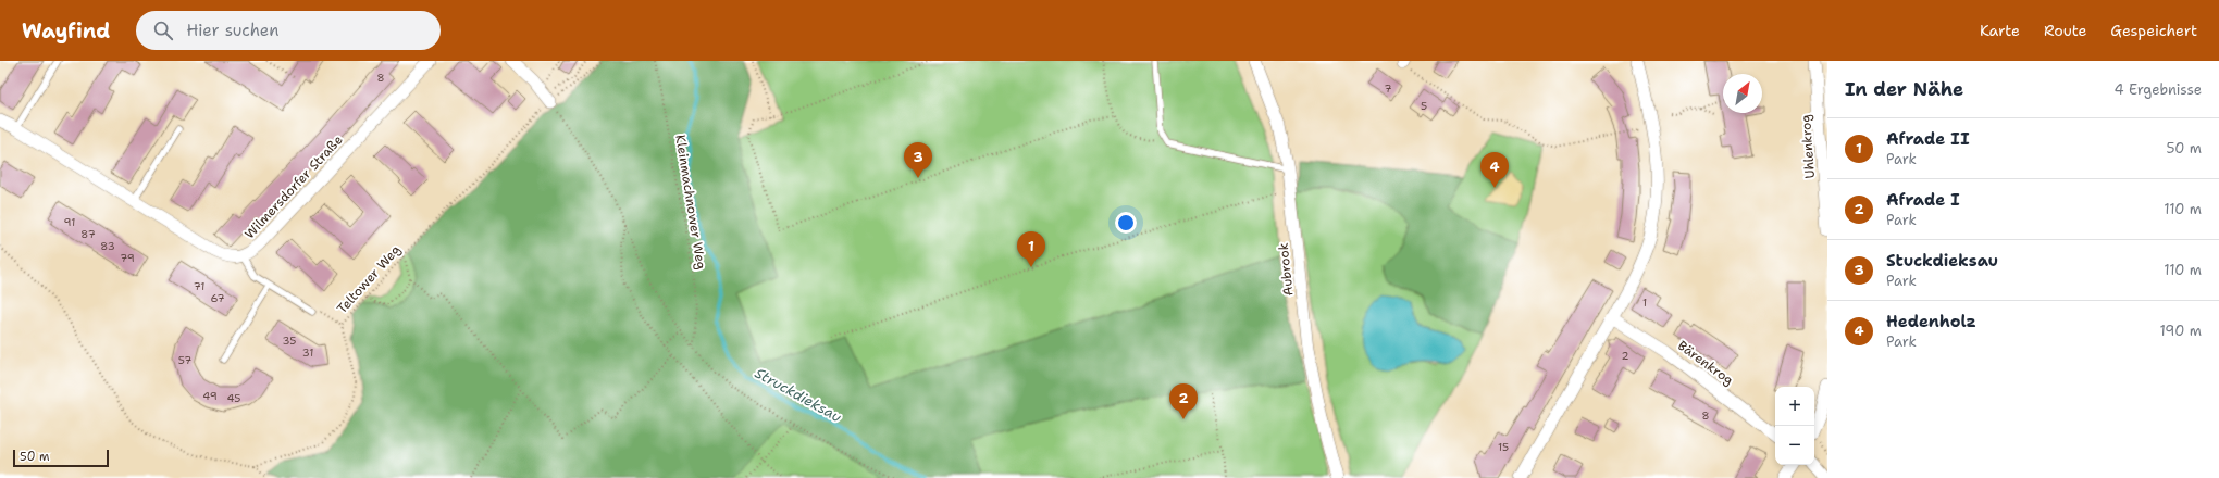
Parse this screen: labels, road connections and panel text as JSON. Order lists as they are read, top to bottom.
{
  "streets": {
    "street": [
      "Uhlenkrog",
      "Wilmersdorfer Straße",
      "Aubrook",
      "Bärenkrog"
    ],
    "path": ["Kleinmachnower Weg", "Teltower Weg"]
  },
  "water": ["Struckdieksau"],
  "house_numbers": [
    "8",
    "7",
    "5",
    "91",
    "87",
    "83",
    "79",
    "71",
    "67",
    "1",
    "35",
    "31",
    "2",
    "57",
    "49",
    "45",
    "8",
    "15"
  ],
  "scale_bar": "50 m",
  "north": "top right",
  "page": {
    "header": "Wayfind",
    "search": "Hier suchen",
    "nav": ["Karte", "Route", "Gespeichert"],
    "heading": ["In der Nähe", "4 Ergebnisse"],
    "list": [
      {
        "mark": "1",
        "name": "Afrade II",
        "note": "Park",
        "value": "50 m"
      },
      {
        "mark": "2",
        "name": "Afrade I",
        "note": "Park",
        "value": "110 m"
      },
      {
        "mark": "3",
        "name": "Stuckdieksau",
        "note": "Park",
        "value": "110 m"
      },
      {
        "mark": "4",
        "name": "Hedenholz",
        "note": "Park",
        "value": "190 m"
      }
    ],
    "pins": [
      "3",
      "4",
      "1",
      "2"
    ],
    "map_buttons": ["+", "−"],
    "scale": "50 m"
  }
}
